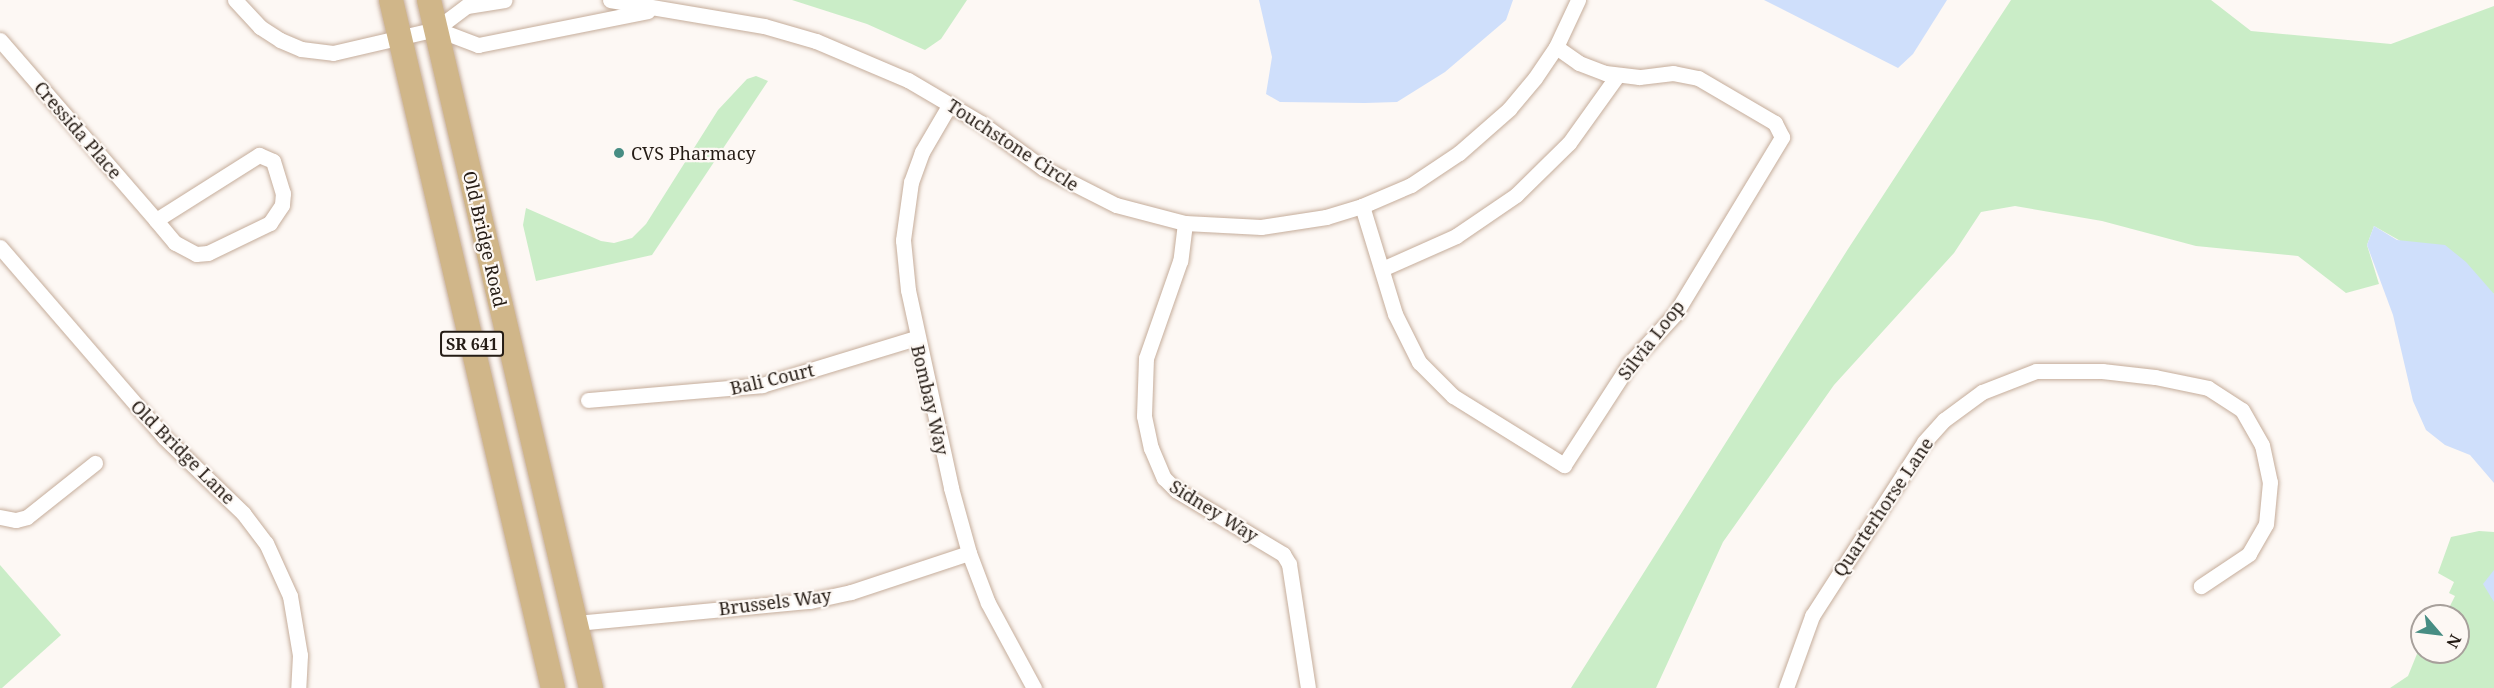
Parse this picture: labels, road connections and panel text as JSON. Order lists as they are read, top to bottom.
{
  "streets": {
    "main road": ["Old Bridge Road", "SR 641"],
    "street": [
      "Cressida Place",
      "Touchstone Circle",
      "Silvia Loop",
      "Bali Court",
      "Bombay Way",
      "Old Bridge Lane",
      "Quarterhorse Lane",
      "Sidney Way",
      "Brussels Way"
    ]
  },
  "crossings": [
    ["Touchstone Circle", "Old Bridge Road"],
    ["Touchstone Circle", "Silvia Loop"],
    ["Touchstone Circle", "Bombay Way"],
    ["Touchstone Circle", "Sidney Way"],
    ["Old Bridge Road", "Brussels Way"],
    ["Bali Court", "Bombay Way"],
    ["Bombay Way", "Brussels Way"]
  ],
  "places": ["CVS Pharmacy"],
  "north": "bottom right"
}
